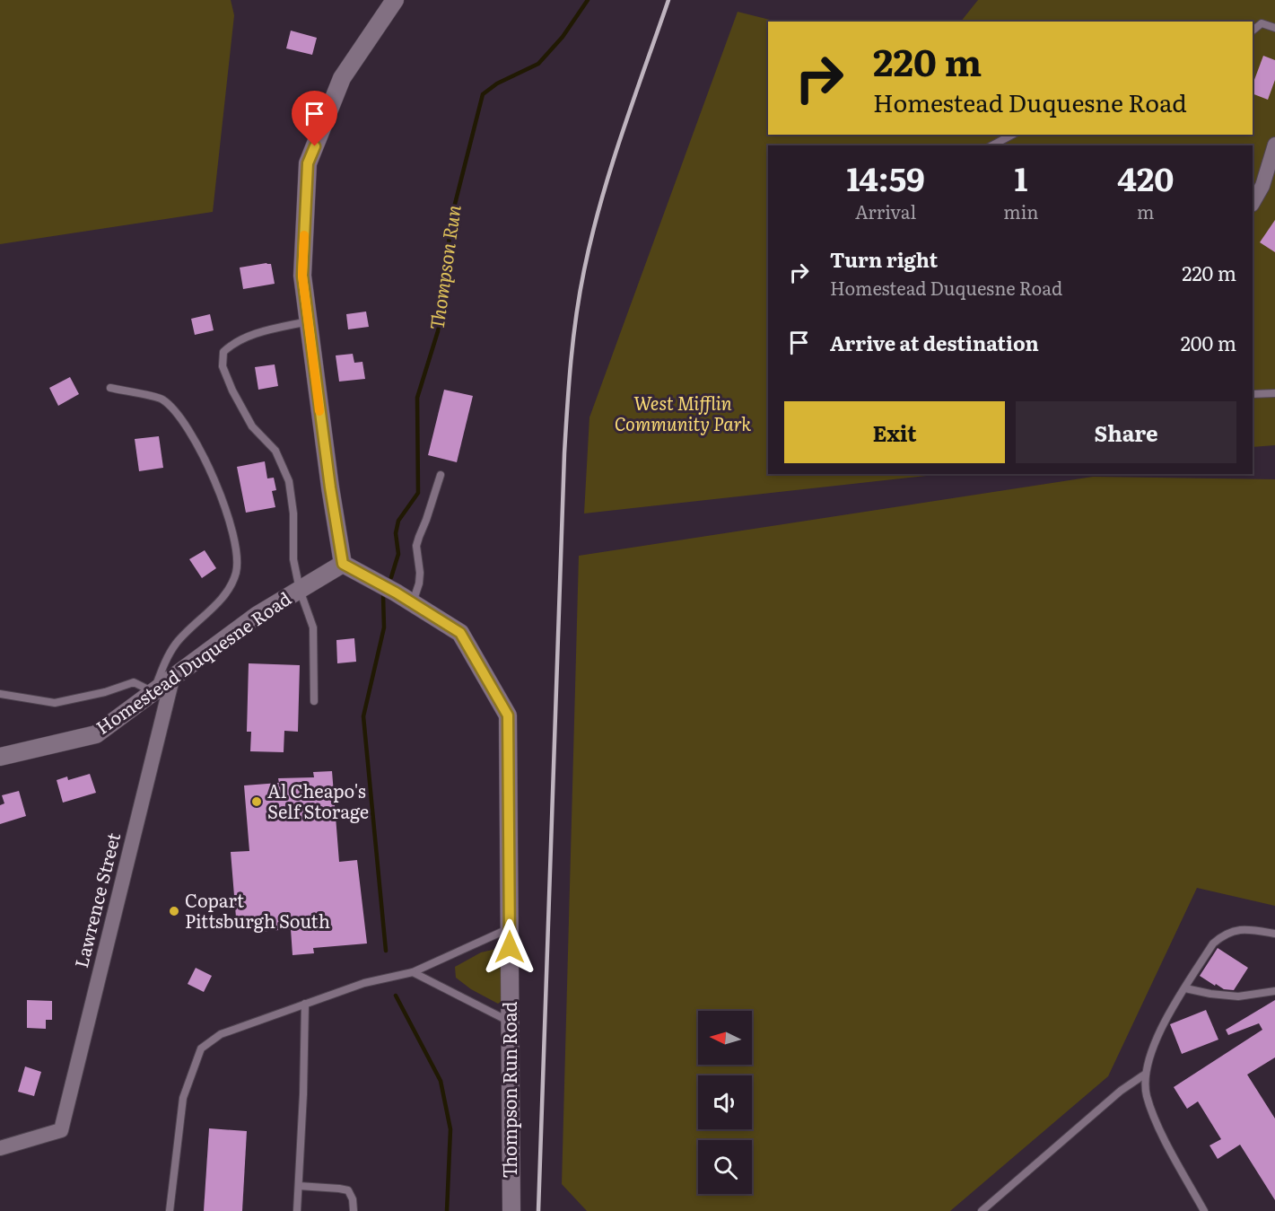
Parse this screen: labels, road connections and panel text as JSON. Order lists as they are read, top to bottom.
{
  "streets": {
    "street": ["Homestead Duquesne Road", "Lawrence Street", "Thompson Run Road"]
  },
  "crossings": [
    ["Homestead Duquesne Road", "Lawrence Street"],
    ["Homestead Duquesne Road", "Thompson Run Road"]
  ],
  "water": ["Thompson Run"],
  "parks": ["West Mifflin Community Park"],
  "places": ["Al Cheapo's Self Storage", "Copart Pittsburgh South"],
  "north": "left",
  "page": {
    "turn": ["220 m", "Homestead Duquesne Road"],
    "eta": [
      "14:59",
      "Arrival",
      "1",
      "min",
      "420",
      "m"
    ],
    "list": [
      {
        "name": "Turn right",
        "note": "Homestead Duquesne Road",
        "value": "220 m"
      },
      {
        "name": "Arrive at destination",
        "value": "200 m"
      }
    ],
    "buttons": ["Exit", "Share"]
  }
}
